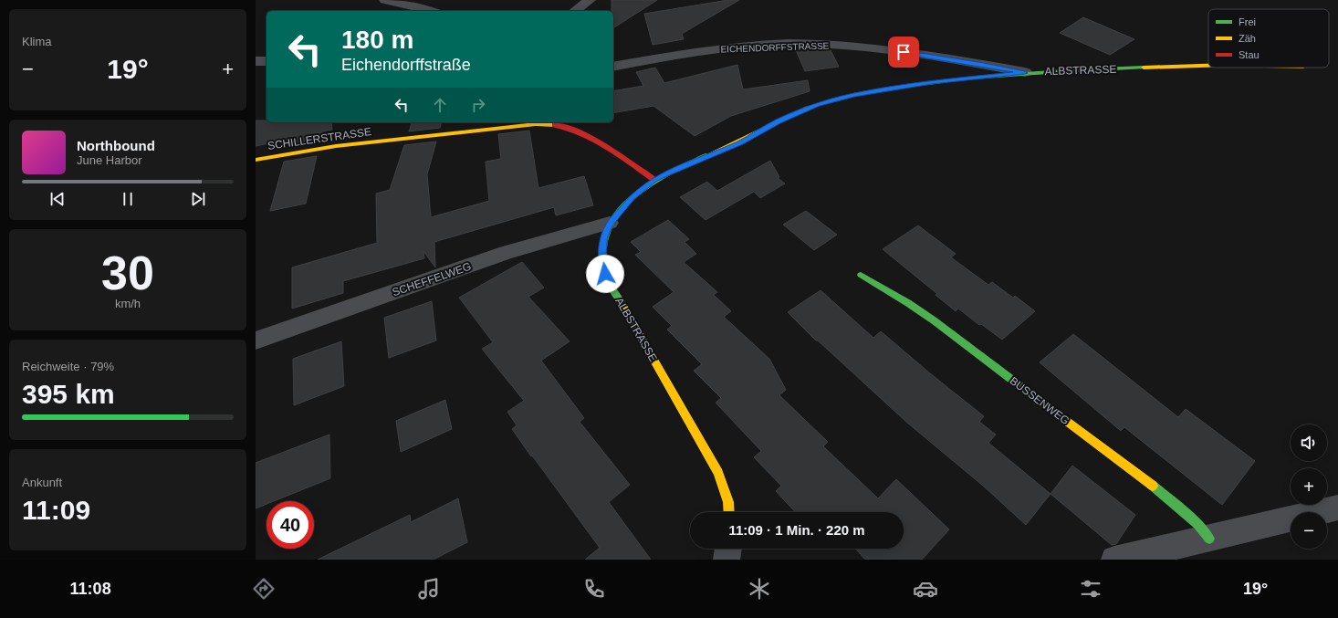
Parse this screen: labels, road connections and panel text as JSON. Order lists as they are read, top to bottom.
{
  "streets": {
    "street": [
      "EICHENDORFFSTRASSE",
      "ALBSTRASSE",
      "SCHILLERSTRASSE",
      "SCHEFFELWEG",
      "BUSSENWEG"
    ]
  },
  "crossings": [
    ["EICHENDORFFSTRASSE", "ALBSTRASSE"],
    ["ALBSTRASSE", "SCHILLERSTRASSE"],
    ["ALBSTRASSE", "SCHEFFELWEG"]
  ],
  "legend": ["Frei", "Zäh", "Stau"],
  "page": {
    "tile": [
      "Klima",
      ["30", "km/h"],
      ["Reichweite · 79%", "395 km"],
      ["Ankunft", "11:09"]
    ],
    "turn": ["180 m", "Eichendorffstraße"],
    "heat": ["−", "19°", "+"],
    "song": ["Northbound", "June Harbor"],
    "map_buttons": ["+", "−"],
    "limit": "40",
    "trip": "11:09 · 1 Min. · 220 m",
    "tabs": ["11:08", "19°"]
  }
}
